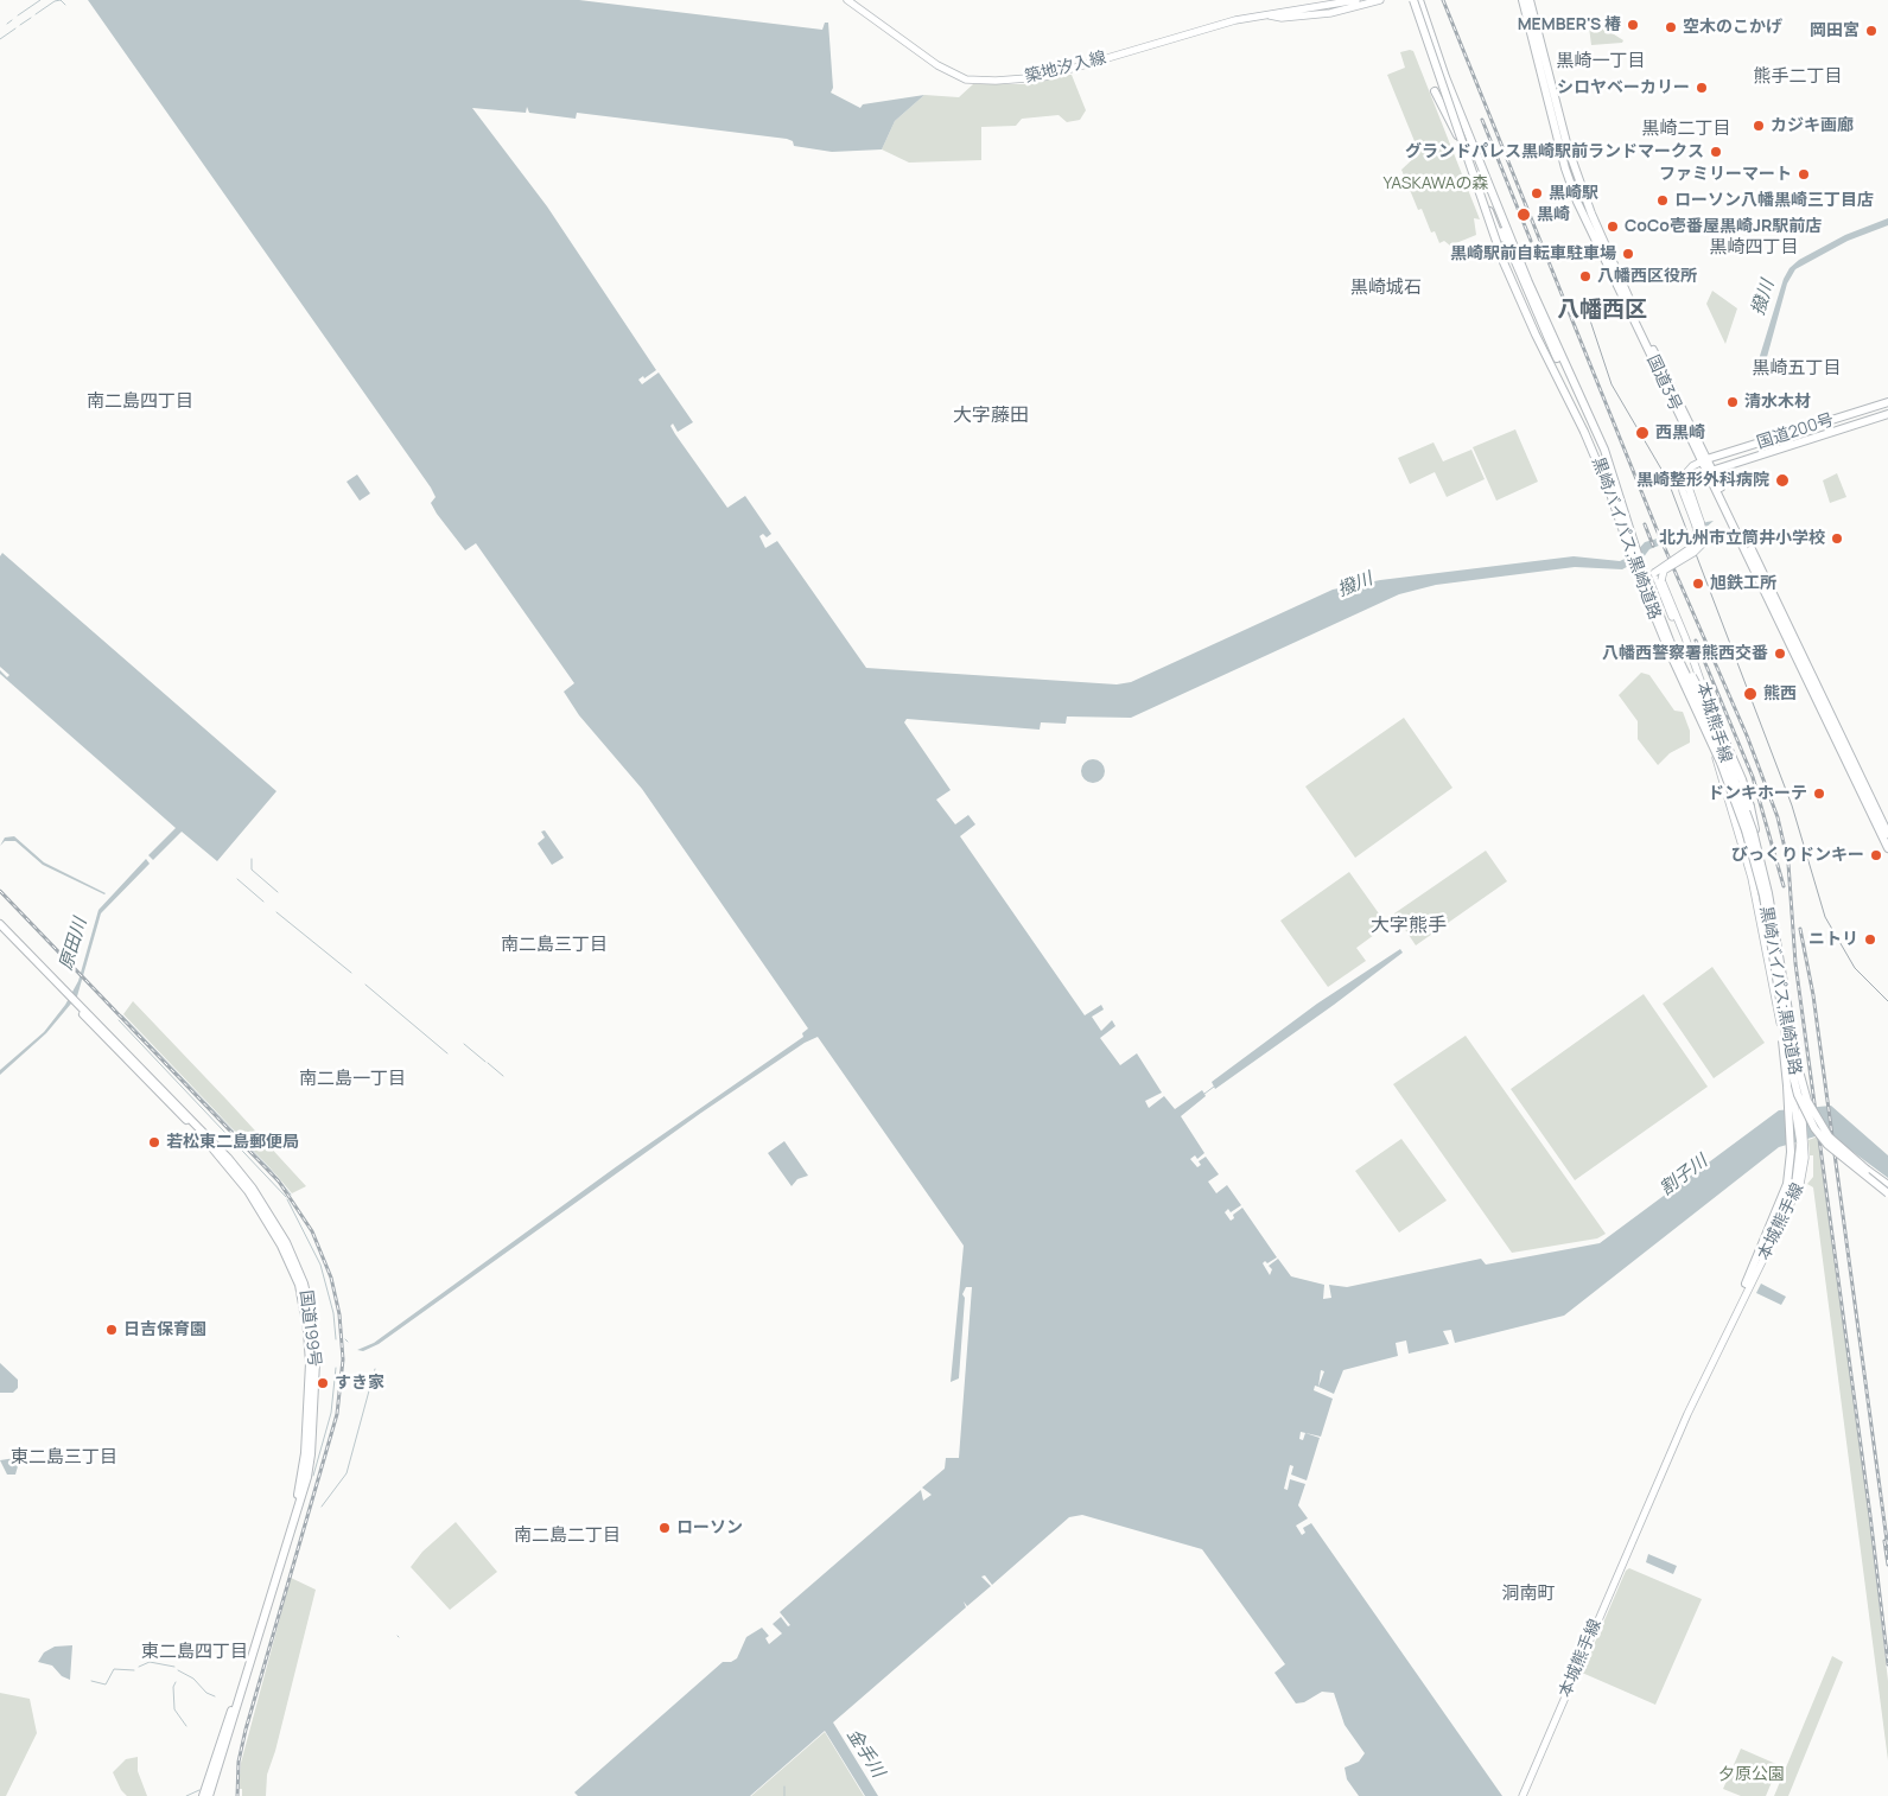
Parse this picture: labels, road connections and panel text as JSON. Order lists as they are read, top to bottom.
{
  "streets": {
    "highway": [
      "国道3号",
      "国道200号",
      "黒崎バイパス;黒崎道路",
      "国道199号"
    ],
    "main road": ["築地汐入線", "本城熊手線"]
  },
  "crossings": [
    ["国道3号", "国道200号"]
  ],
  "districts": [
    "黒崎一丁目",
    "熊手二丁目",
    "黒崎二丁目",
    "黒崎四丁目",
    "黒崎城石",
    "八幡西区",
    "黒崎五丁目",
    "南二島四丁目",
    "大字藤田",
    "大字熊手",
    "南二島三丁目",
    "南二島一丁目",
    "東二島三丁目",
    "南二島二丁目",
    "洞南町",
    "東二島四丁目"
  ],
  "water": [
    "撥川",
    "原田川",
    "割子川",
    "金手川"
  ],
  "parks": ["YASKAWAの森", "夕原公園"],
  "places": [
    "MEMBER'S 椿",
    "空木のこかげ",
    "岡田宮",
    "シロヤベーカリー",
    "カジキ画廊",
    "グランドパレス黒崎駅前ランドマークス",
    "ファミリーマート",
    "黒崎駅",
    "ローソン八幡黒崎三丁目店",
    "黒崎",
    "CoCo壱番屋黒崎JR駅前店",
    "黒崎駅前自転車駐車場",
    "八幡西区役所",
    "清水木材",
    "西黒崎",
    "黒崎整形外科病院",
    "北九州市立筒井小学校",
    "旭鉄工所",
    "八幡西警察署熊西交番",
    "熊西",
    "ドンキホーテ",
    "びっくりドンキー",
    "ニトリ",
    "若松東二島郵便局",
    "日吉保育園",
    "すき家",
    "ローソン"
  ]
}
